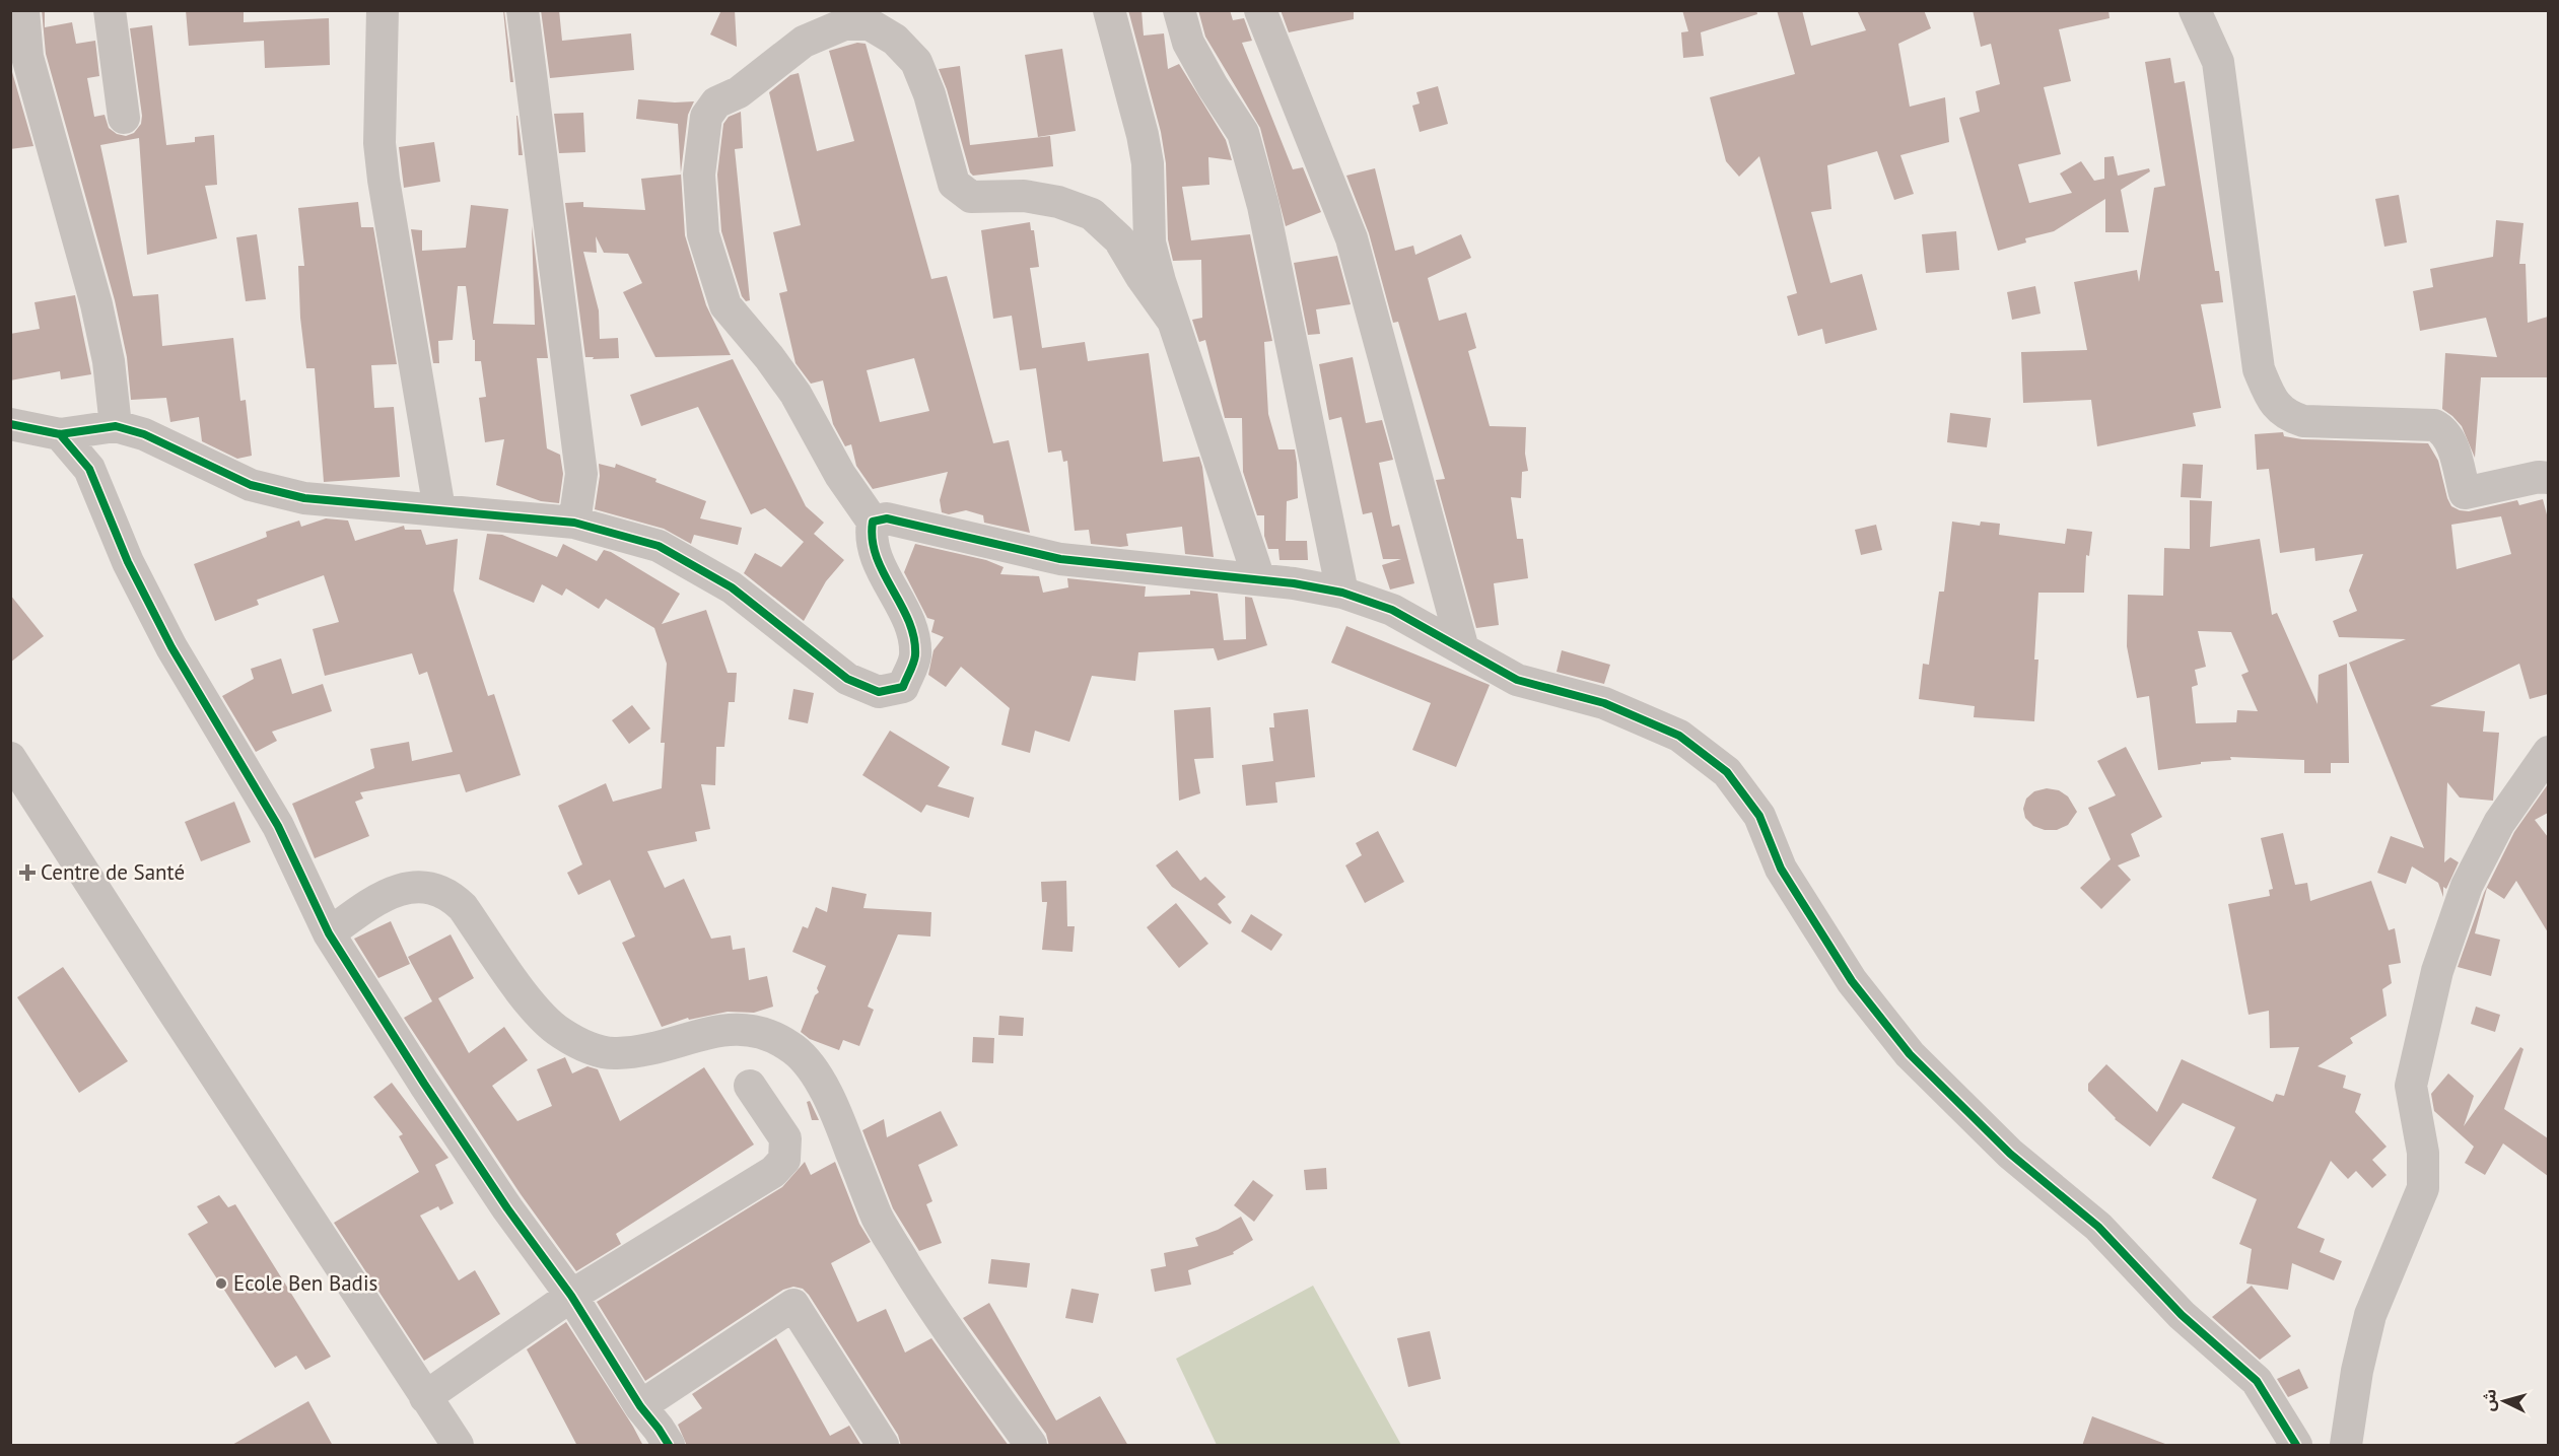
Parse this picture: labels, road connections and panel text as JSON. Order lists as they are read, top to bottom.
{
  "places": {
    "health": ["Centre de Santé"],
    "other": ["Ecole Ben Badis"]
  },
  "north": "left"
}
